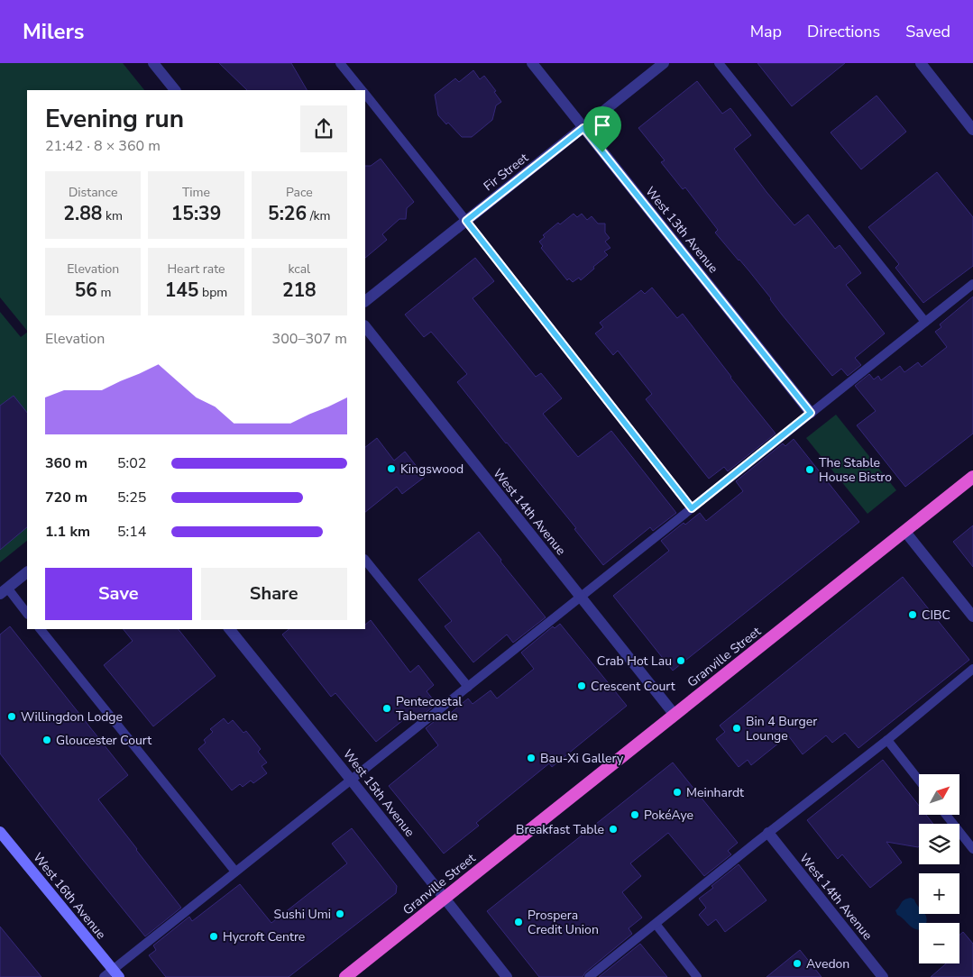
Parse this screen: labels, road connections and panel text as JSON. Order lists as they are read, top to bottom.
{
  "streets": {
    "highway": ["Granville Street"],
    "main road": ["West 16th Avenue"],
    "street": [
      "Fir Street",
      "West 13th Avenue",
      "West 14th Avenue",
      "West 15th Avenue"
    ]
  },
  "crossings": [
    ["Fir Street", "West 13th Avenue"],
    ["West 14th Avenue", "Granville Street"],
    ["Granville Street", "West 15th Avenue"]
  ],
  "places": [
    "Kingswood",
    "The Stable House Bistro",
    "CIBC",
    "Crab Hot Lau",
    "Crescent Court",
    "Pentecostal Tabernacle",
    "Willingdon Lodge",
    "Bin 4 Burger Lounge",
    "Gloucester Court",
    "Bau-Xi Gallery",
    "Meinhardt",
    "PokéAye",
    "Breakfast Table",
    "Sushi Umi",
    "Prospera Credit Union",
    "Hycroft Centre",
    "Avedon"
  ],
  "north": "top right",
  "page": {
    "header": "Milers",
    "nav": ["Map", "Directions", "Saved"],
    "heading": ["Evening run", "21:42 · 8 × 360 m"],
    "stats": [
      ["Distance", "2.88 km"],
      ["Time", "15:39"],
      ["Pace", "5:26 /km"],
      ["Elevation", "56 m"],
      ["Heart rate", "145 bpm"],
      ["kcal", "218"]
    ],
    "chart": ["Elevation", "300–307 m"],
    "list": [
      {
        "name": "360 m",
        "note": "5:02"
      },
      {
        "name": "720 m",
        "note": "5:25"
      },
      {
        "name": "1.1 km",
        "note": "5:14"
      }
    ],
    "buttons": ["Save", "Share"],
    "map_buttons": ["+", "−"]
  }
}
